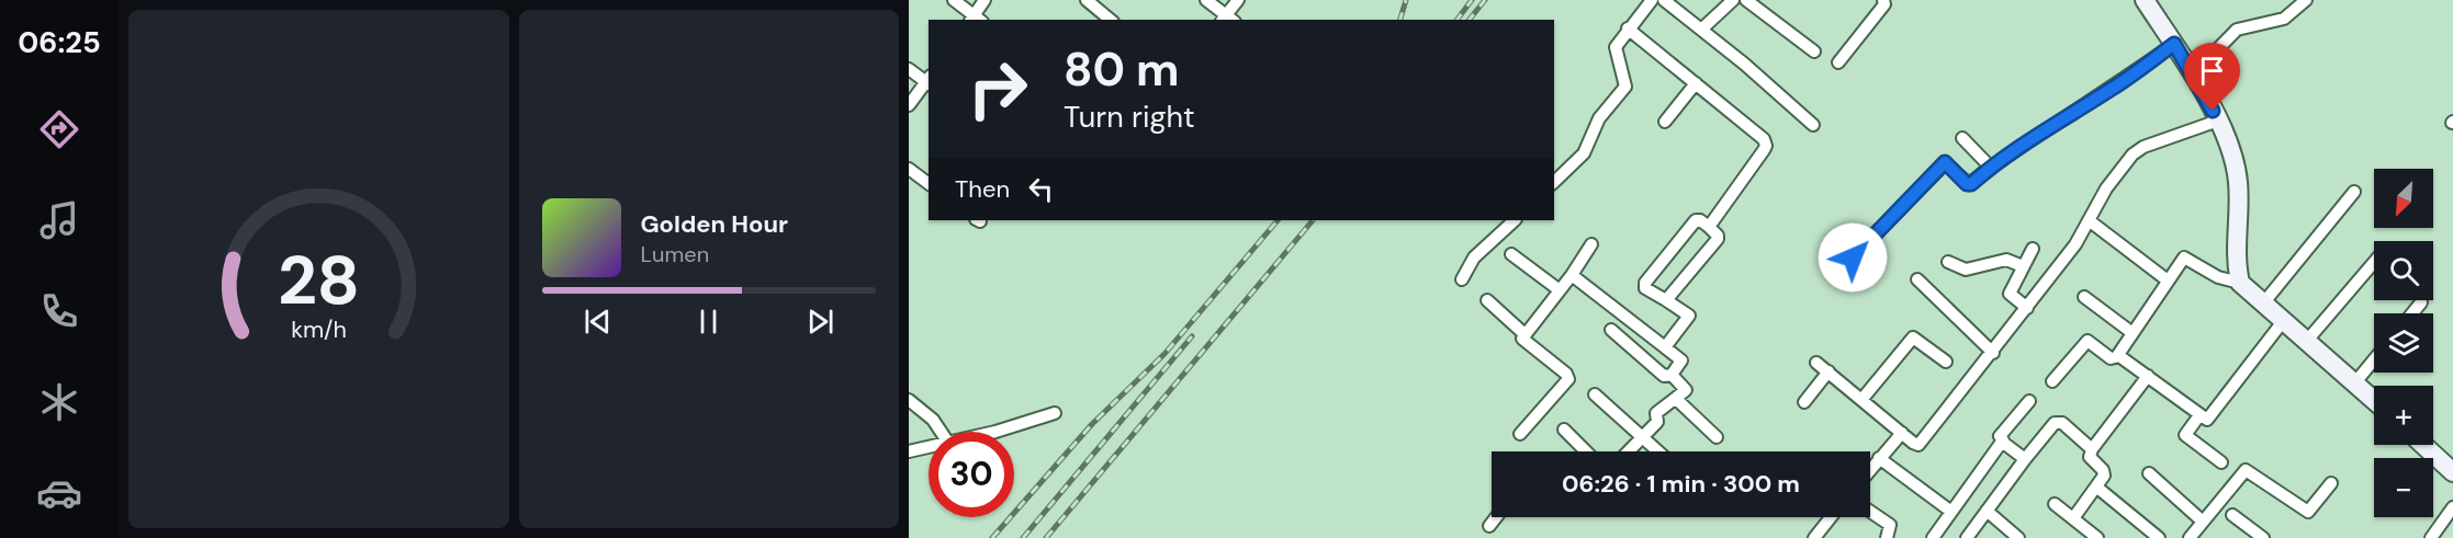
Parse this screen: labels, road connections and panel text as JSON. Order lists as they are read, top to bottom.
{
  "north": "bottom left",
  "page": {
    "tabs": "06:25",
    "turn": ["80 m", "Turn right"],
    "then": "Then",
    "map_buttons": ["+", "−"],
    "song": ["Golden Hour", "Lumen"],
    "limit": "30",
    "trip": "06:26 · 1 min · 300 m",
    "gauge": ["28", "km/h"]
  }
}
